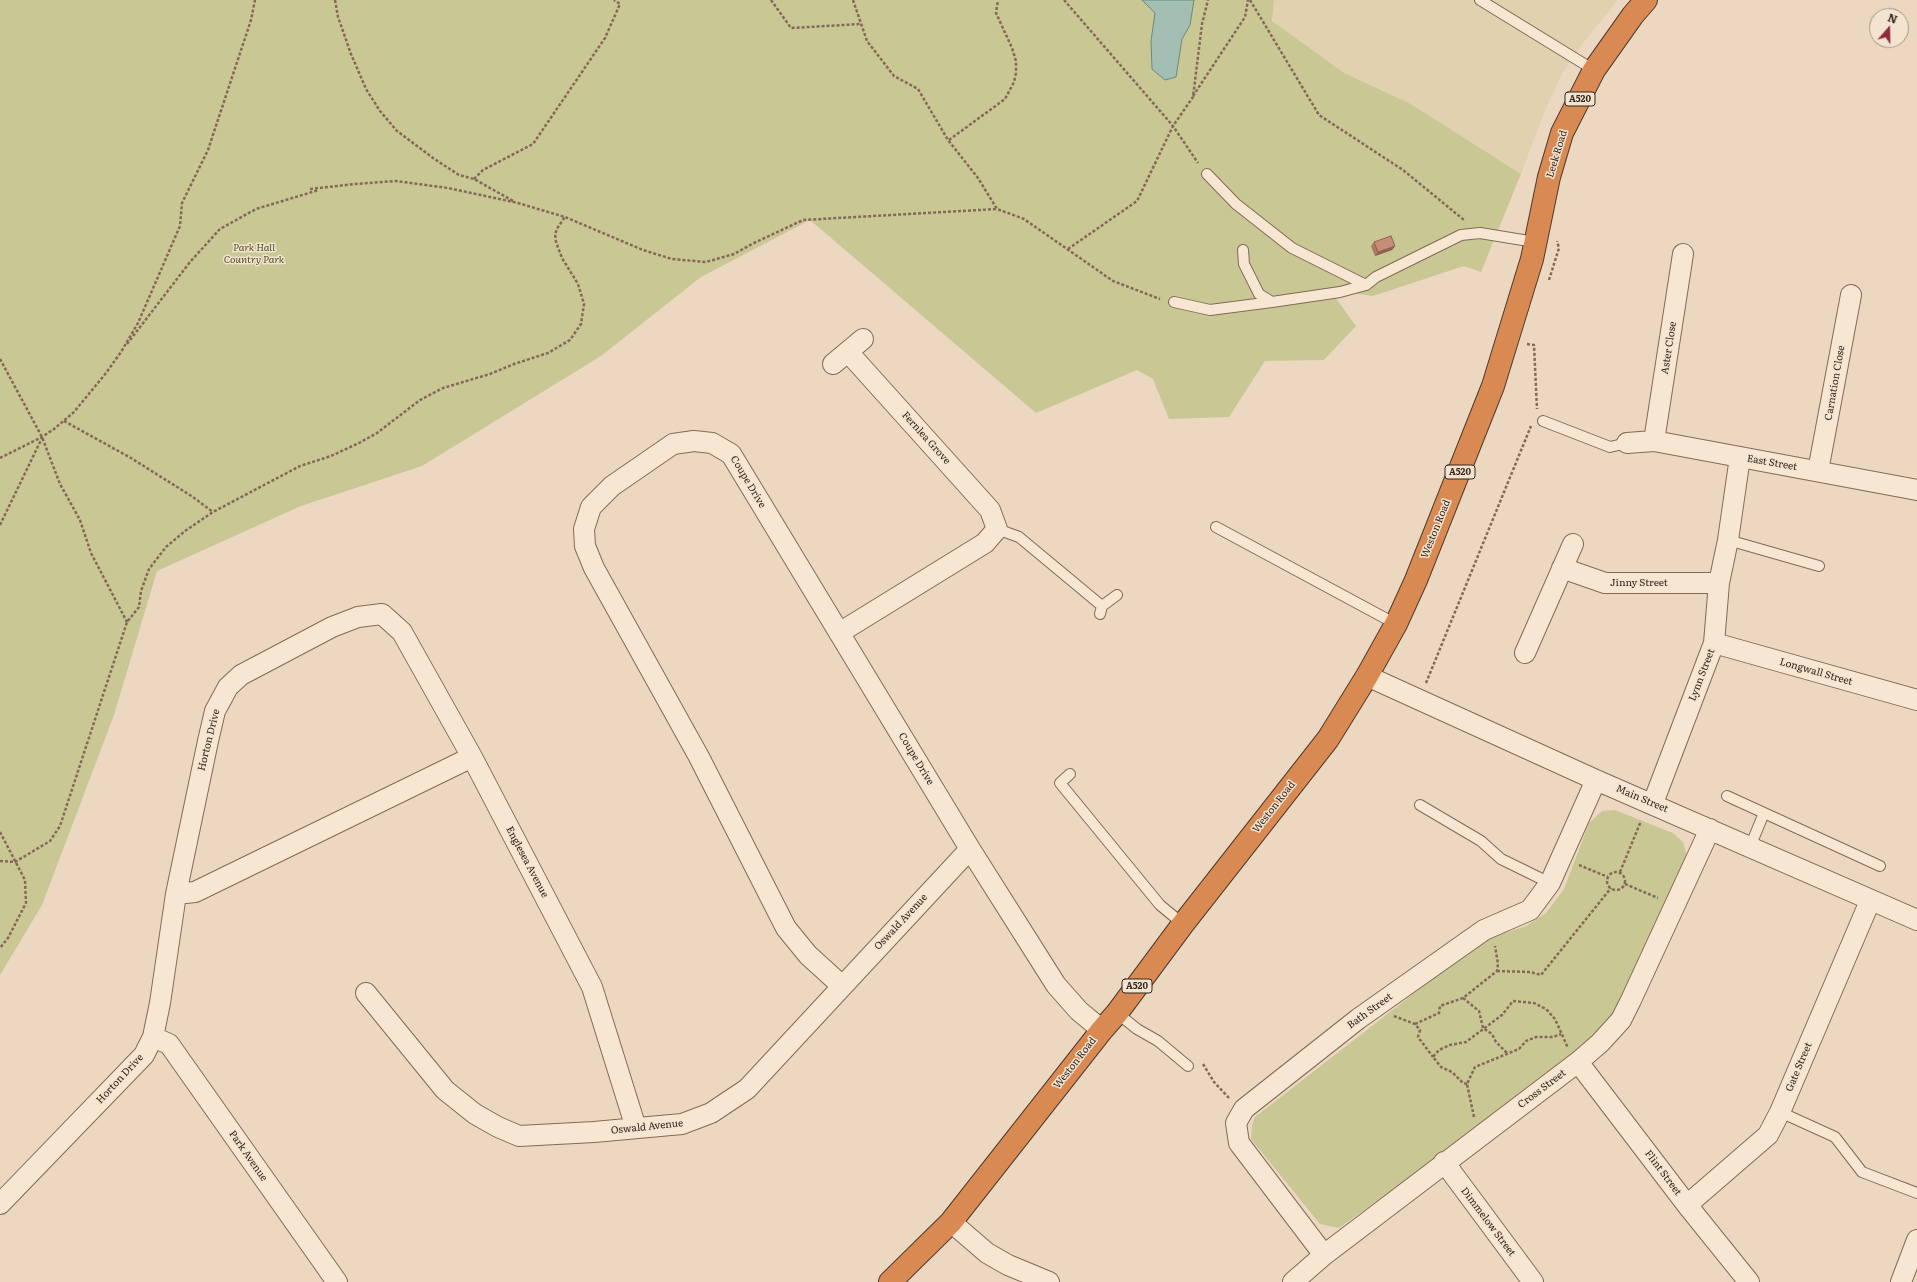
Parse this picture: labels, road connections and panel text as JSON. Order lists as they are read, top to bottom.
{
  "streets": {
    "highway": ["A520", "Leek Road", "Weston Road"],
    "street": [
      "Aster Close",
      "Carnation Close",
      "Fernlea Grove",
      "East Street",
      "Coupe Drive",
      "Jinny Street",
      "Longwall Street",
      "Lynn Street",
      "Horton Drive",
      "Main Street",
      "Englesea Avenue",
      "Oswald Avenue",
      "Bath Street",
      "Gate Street",
      "Cross Street",
      "Park Avenue",
      "Flint Street",
      "Dimmelow Street"
    ]
  },
  "crossings": [
    ["Leek Road", "Weston Road"],
    ["Aster Close", "East Street"],
    ["Carnation Close", "East Street"],
    ["East Street", "Lynn Street"],
    ["Coupe Drive", "Weston Road"],
    ["Coupe Drive", "Oswald Avenue"],
    ["Weston Road", "Main Street"],
    ["Jinny Street", "Lynn Street"],
    ["Longwall Street", "Lynn Street"],
    ["Lynn Street", "Main Street"],
    ["Horton Drive", "Englesea Avenue"],
    ["Horton Drive", "Park Avenue"],
    ["Main Street", "Bath Street"],
    ["Main Street", "Gate Street"],
    ["Main Street", "Cross Street"],
    ["Englesea Avenue", "Oswald Avenue"],
    ["Bath Street", "Cross Street"],
    ["Gate Street", "Flint Street"],
    ["Cross Street", "Flint Street"],
    ["Cross Street", "Dimmelow Street"]
  ],
  "parks": ["Park Hall Country Park"],
  "north": "top"
}
